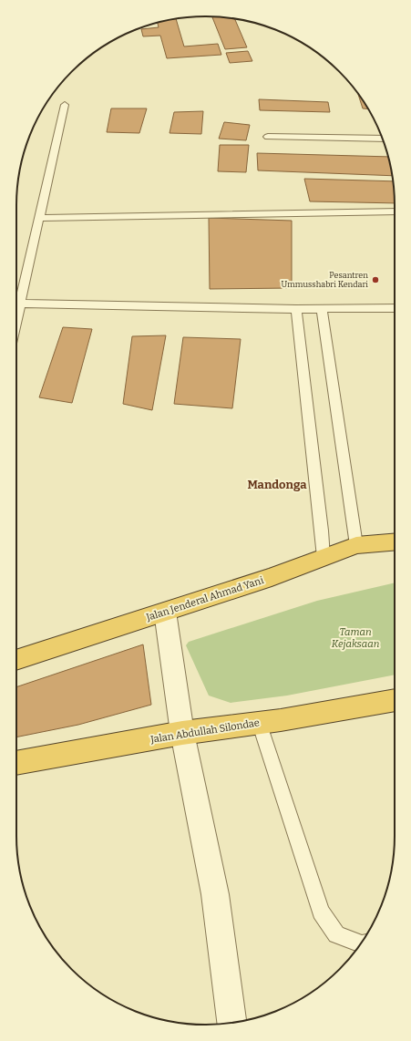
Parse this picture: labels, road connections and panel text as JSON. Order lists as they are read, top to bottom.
{
  "streets": {
    "highway": ["Jalan Jenderal Ahmad Yani", "Jalan Abdullah Silondae"]
  },
  "districts": ["Mandonga"],
  "parks": ["Taman Kejaksaan"],
  "places": ["Pesantren Ummusshabri Kendari"]
}
